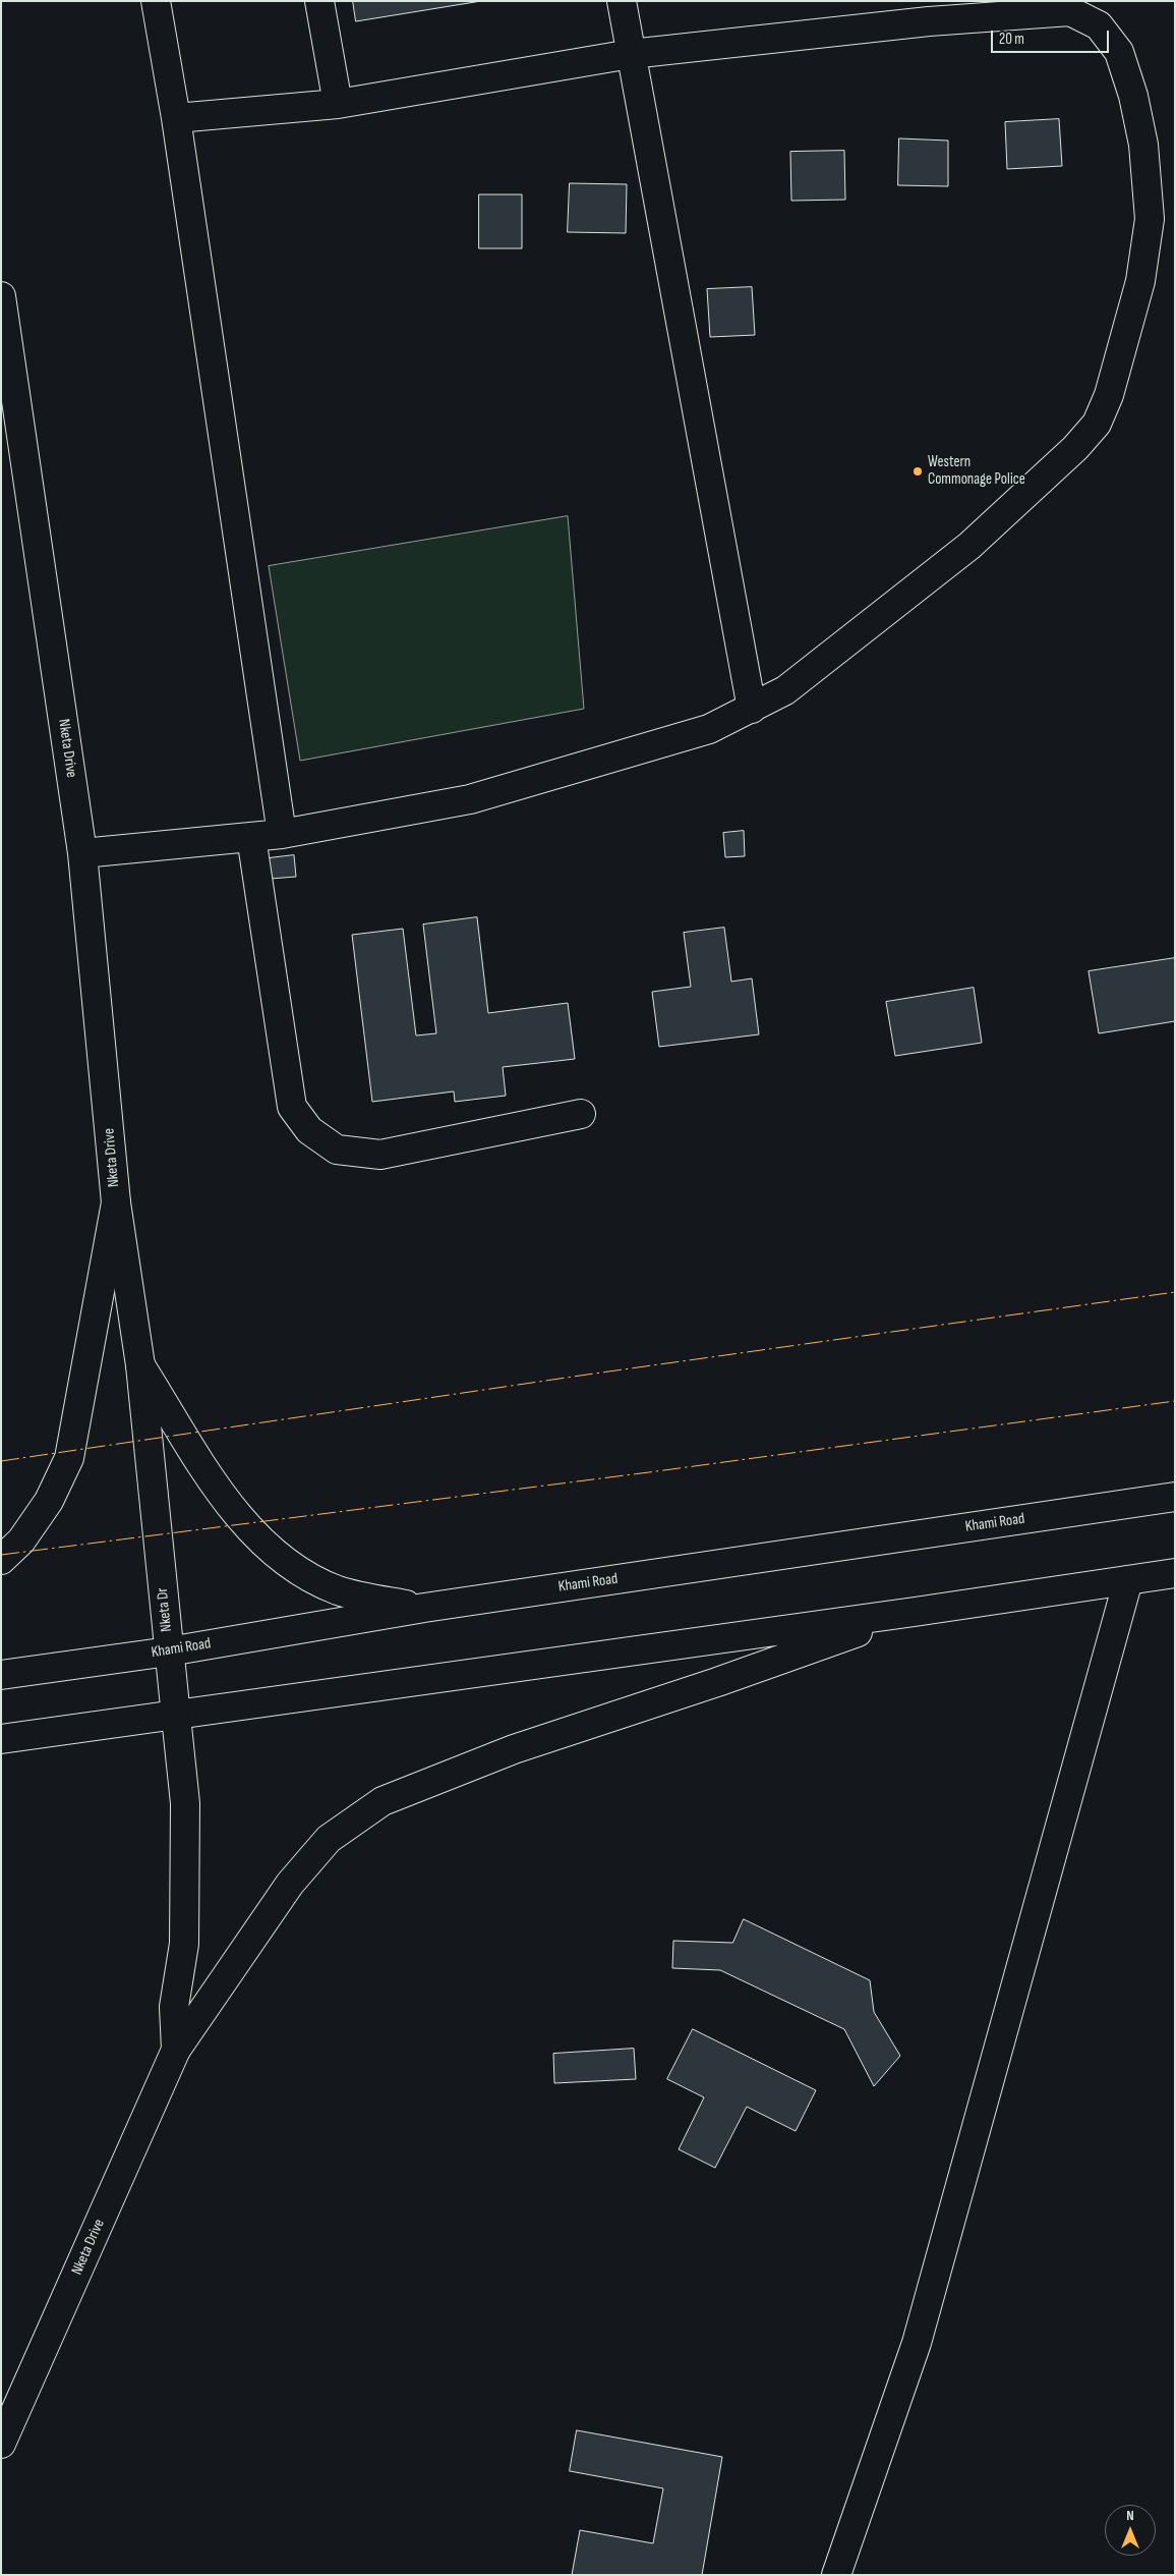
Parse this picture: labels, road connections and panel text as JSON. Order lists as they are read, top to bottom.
{
  "streets": {
    "main road": ["Nketa Drive", "Khami Road", "Nketa Dr"]
  },
  "crossings": [
    ["Nketa Drive", "Nketa Dr"],
    ["Khami Road", "Nketa Dr"]
  ],
  "places": ["Western Commonage Police"],
  "scale_bar": "20 m",
  "north": "top"
}
